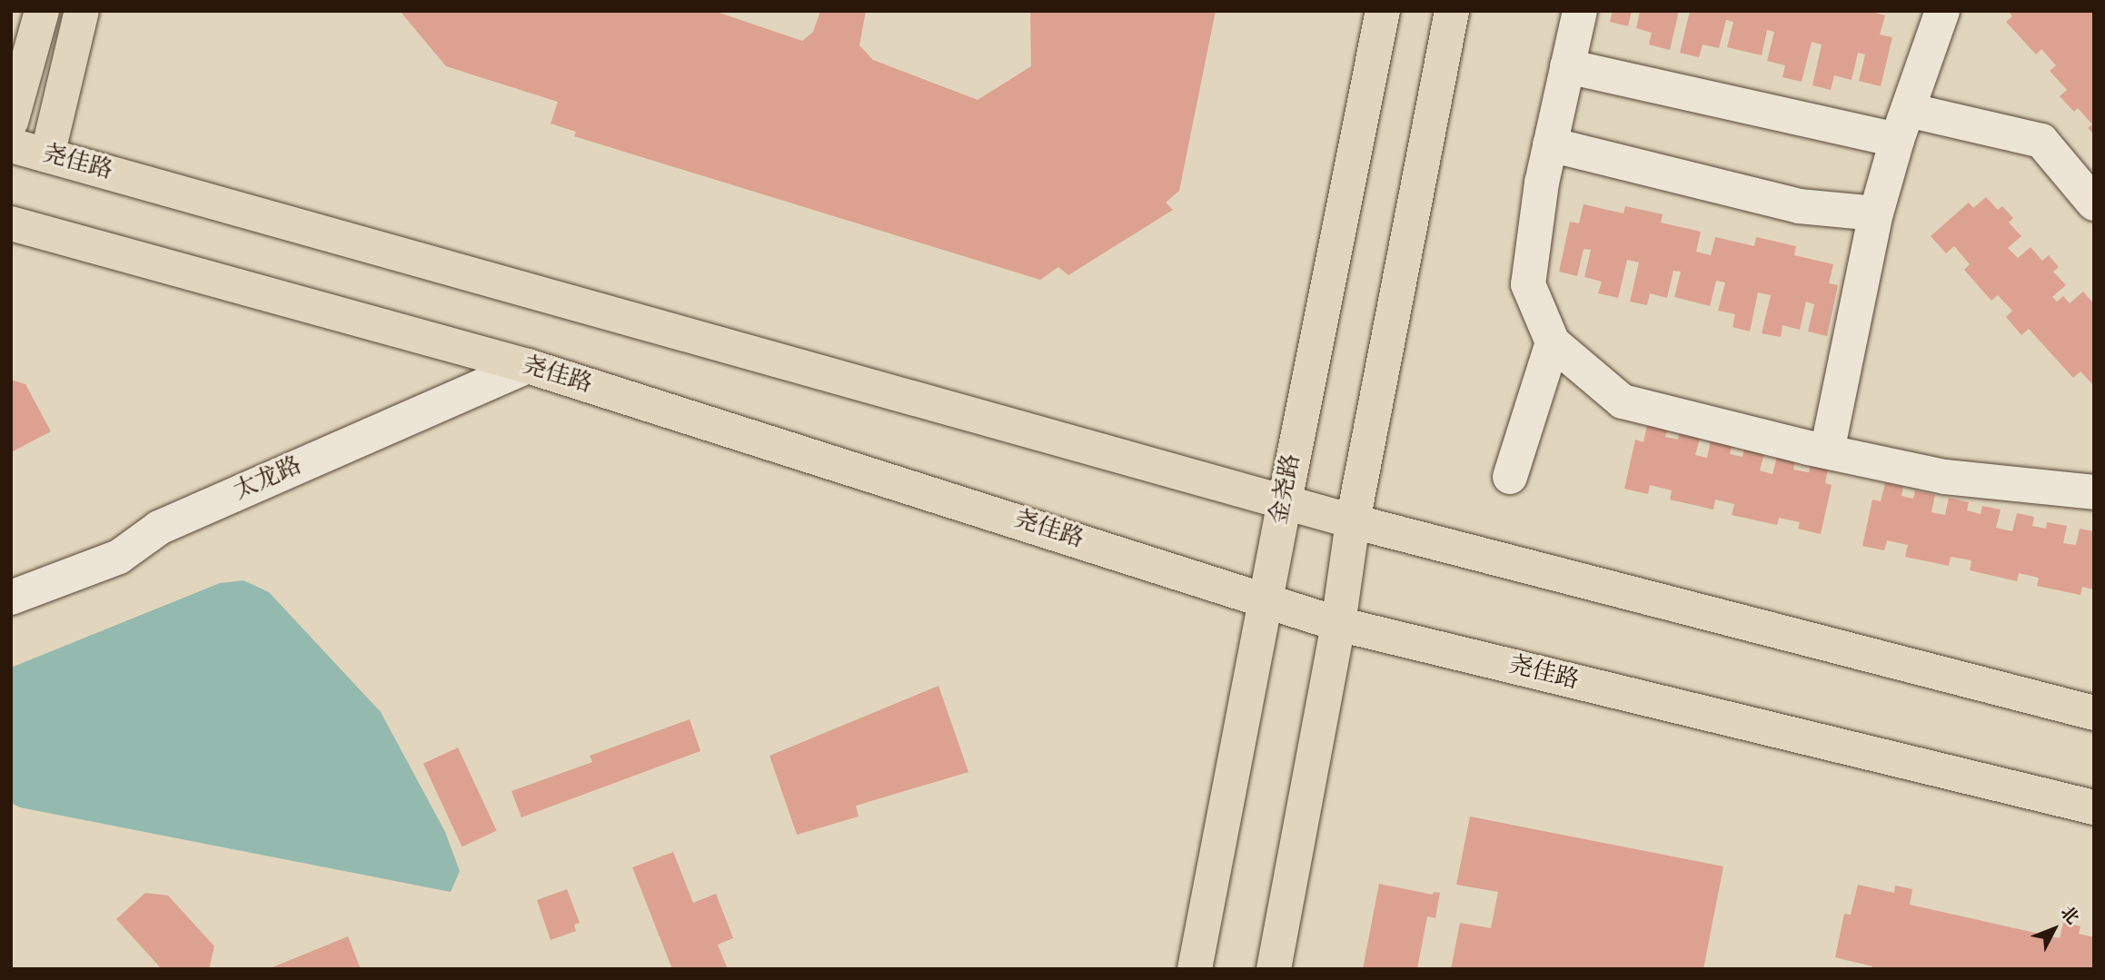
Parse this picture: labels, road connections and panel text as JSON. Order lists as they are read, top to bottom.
{
  "streets": {
    "main road": ["尧佳路", "金尧路"],
    "street": ["太龙路"]
  },
  "crossings": [
    ["尧佳路", "太龙路"],
    ["尧佳路", "金尧路"]
  ],
  "north": "top right"
}
